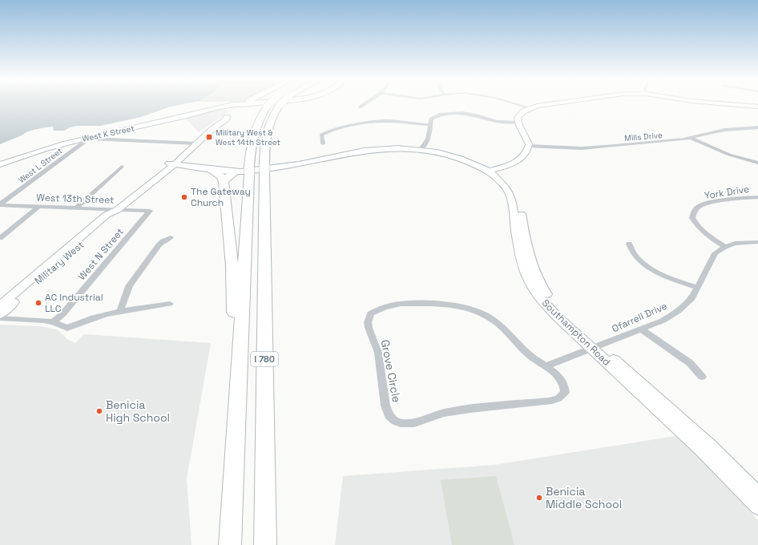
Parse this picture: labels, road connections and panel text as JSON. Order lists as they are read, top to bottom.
{
  "streets": {
    "highway": ["I 780"],
    "street": [
      "West K Street",
      "Mills Drive",
      "West L Street",
      "York Drive",
      "West 13th Street",
      "West N Street",
      "Military West",
      "Ofarrell Drive",
      "Southampton Road",
      "Grove Circle"
    ]
  },
  "crossings": [
    ["West K Street", "West L Street"],
    ["West K Street", "Military West"],
    ["West L Street", "West 13th Street"],
    ["York Drive", "Ofarrell Drive"],
    ["West 13th Street", "West N Street"],
    ["West 13th Street", "Military West"],
    ["Military West", "Southampton Road"],
    ["Ofarrell Drive", "Southampton Road"]
  ],
  "places": {
    "transit": ["Military West & West 14th Street"],
    "other": [
      "The Gateway Church",
      "AC Industrial LLC",
      "Benicia High School",
      "Benicia Middle School"
    ]
  }
}
